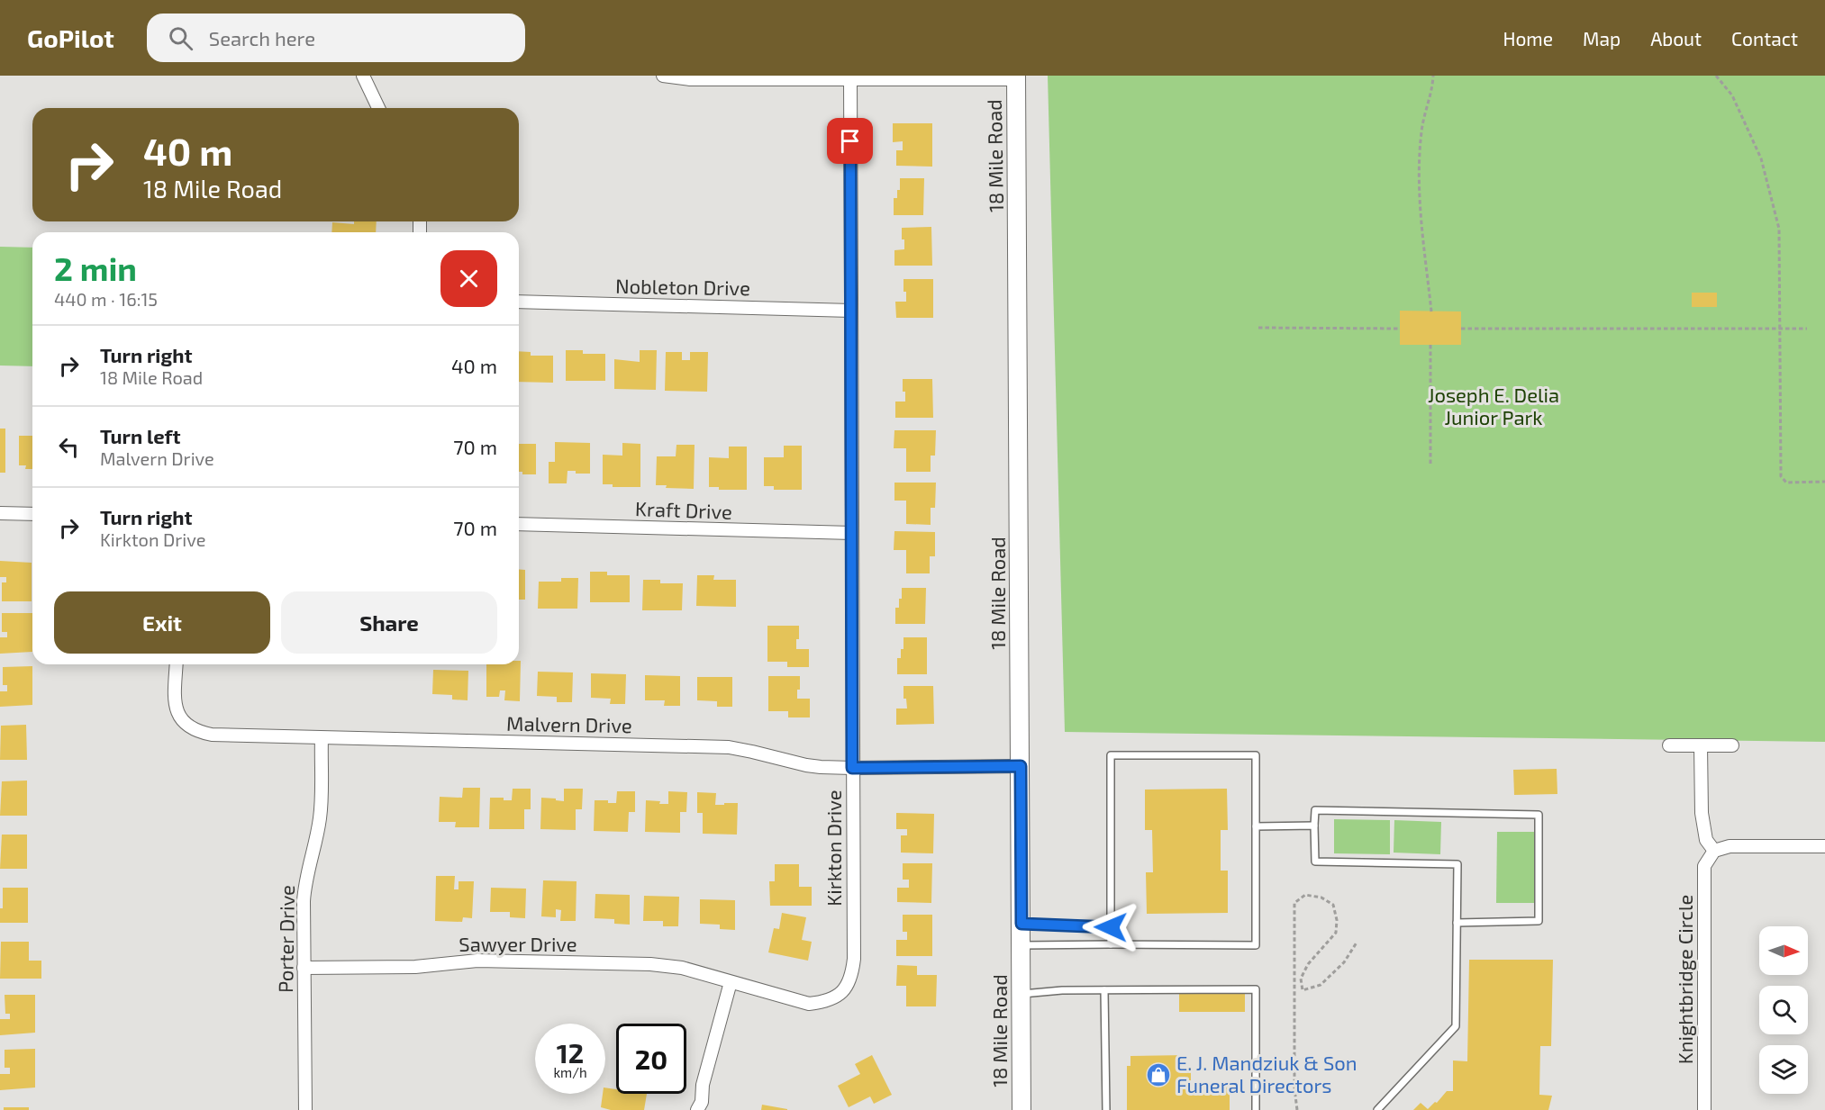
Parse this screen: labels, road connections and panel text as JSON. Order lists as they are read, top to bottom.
{
  "streets": {
    "main road": ["18 Mile Road"],
    "street": [
      "Nobleton Drive",
      "Kraft Drive",
      "Malvern Drive",
      "Kirkton Drive",
      "Porter Drive",
      "Sawyer Drive",
      "Knightbridge Circle"
    ]
  },
  "crossings": [
    ["18 Mile Road", "Malvern Drive"],
    ["Nobleton Drive", "Kirkton Drive"],
    ["Kraft Drive", "Kirkton Drive"],
    ["Malvern Drive", "Kirkton Drive"],
    ["Malvern Drive", "Porter Drive"],
    ["Kirkton Drive", "Sawyer Drive"],
    ["Porter Drive", "Sawyer Drive"]
  ],
  "parks": ["Joseph E. Delia Junior Park"],
  "places": {
    "shop": ["E. J. Mandziuk & Son Funeral Directors"]
  },
  "north": "right",
  "page": {
    "header": "GoPilot",
    "search": "Search here",
    "nav": [
      "Home",
      "Map",
      "About",
      "Contact"
    ],
    "turn": ["40 m", "18 Mile Road"],
    "heading": ["2 min", "440 m · 16:15"],
    "list": [
      {
        "name": "Turn right",
        "note": "18 Mile Road",
        "value": "40 m"
      },
      {
        "name": "Turn left",
        "note": "Malvern Drive",
        "value": "70 m"
      },
      {
        "name": "Turn right",
        "note": "Kirkton Drive",
        "value": "70 m"
      }
    ],
    "buttons": ["Exit", "Share"],
    "speed": "12 km/h",
    "limit": "20"
  }
}
